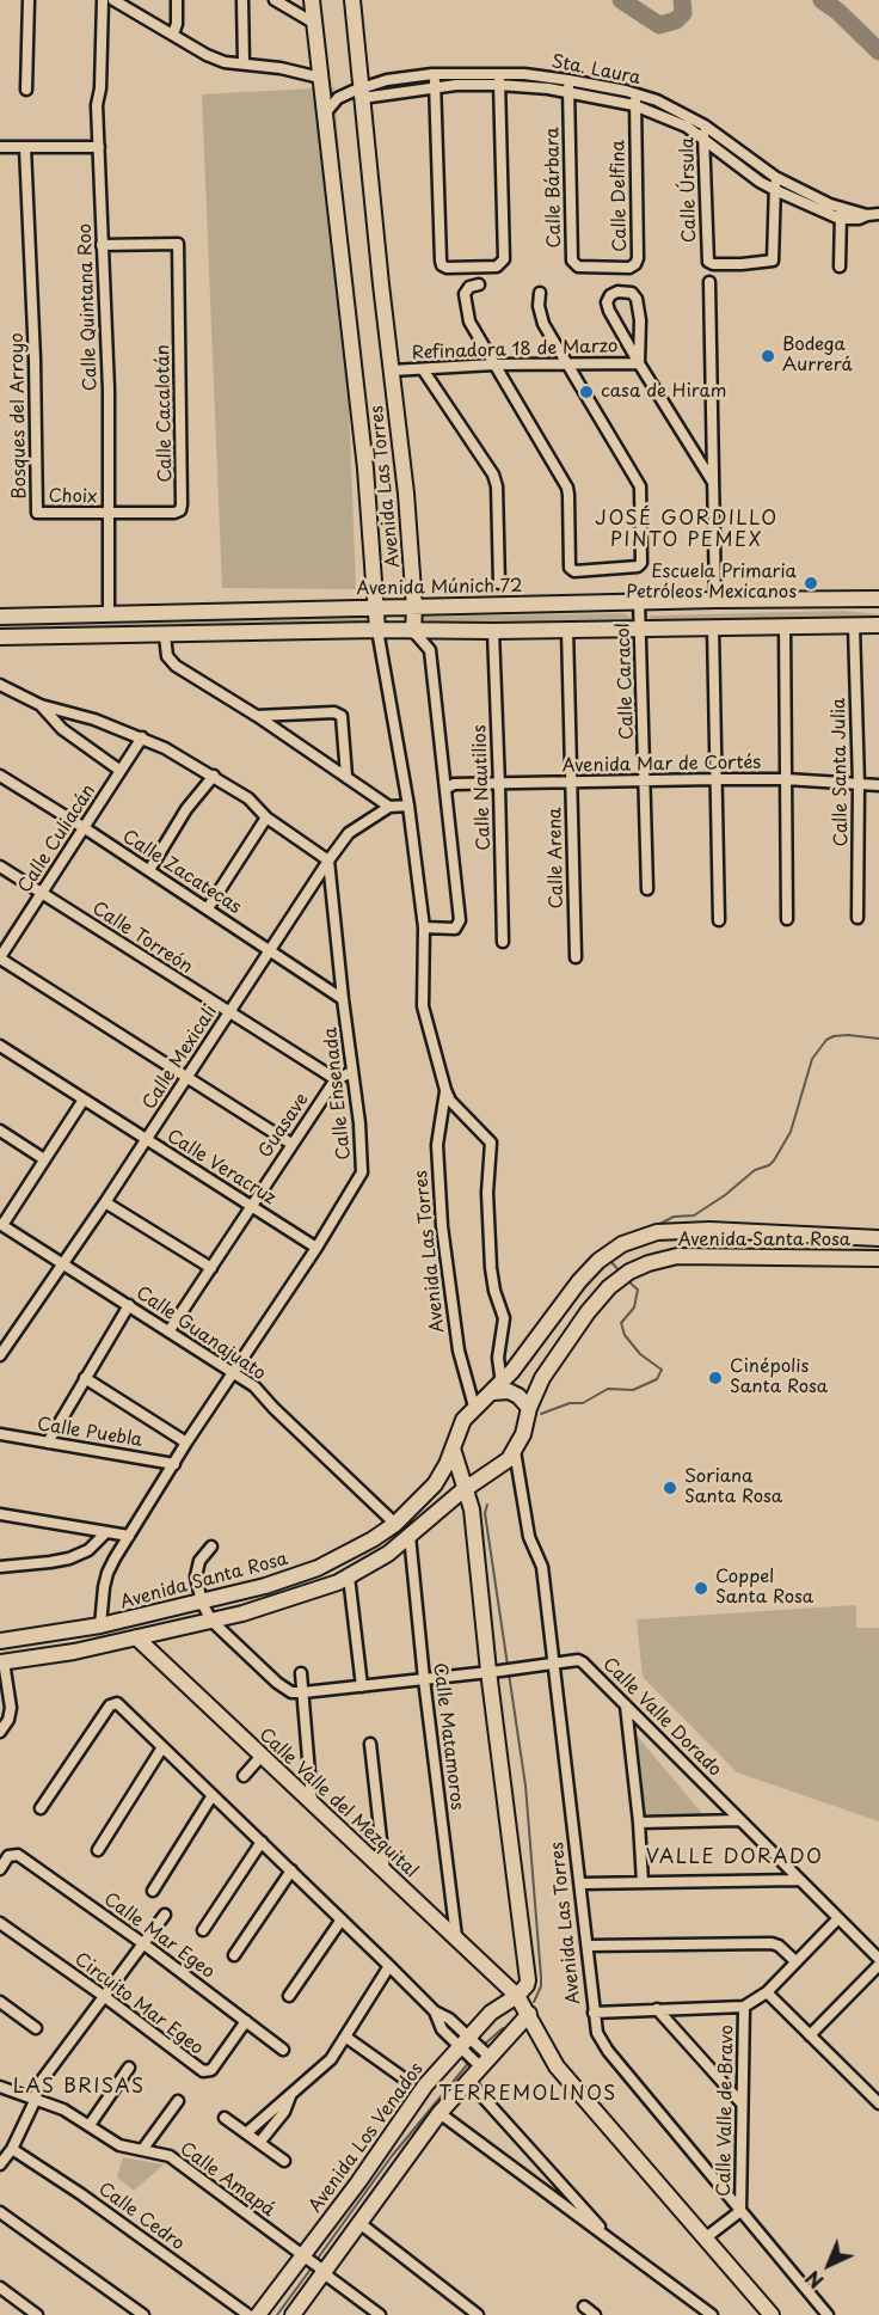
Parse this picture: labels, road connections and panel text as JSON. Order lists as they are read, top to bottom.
{
  "streets": {
    "main road": [
      "Avenida Las Torres",
      "Avenida Múnich 72",
      "Avenida Santa Rosa",
      "Calle Valle del Mezquital",
      "Avenida Los Venados"
    ],
    "street": [
      "Sta. Laura",
      "Calle Bárbara",
      "Calle Úrsula",
      "Calle Delfina",
      "Calle Quintana Roo",
      "Refinadora 18 de Marzo",
      "Calle Cacalotán",
      "Bosques del Arroyo",
      "Choix",
      "Calle Caracol",
      "Avenida Mar de Cortés",
      "Calle Santa Julia",
      "Calle Nautilios",
      "Calle Culiacán",
      "Calle Arena",
      "Calle Zacatecas",
      "Calle Torreón",
      "Calle Mexicali",
      "Calle Ensenada",
      "Guasave",
      "Calle Veracruz",
      "Calle Guanajuato",
      "Calle Puebla",
      "Calle Valle Dorado",
      "Calle Matamoros",
      "Calle Mar Egeo",
      "Circuito Mar Egeo",
      "Calle Valle de Bravo",
      "Calle Amapá",
      "Calle Cedro"
    ]
  },
  "crossings": [
    ["Sta. Laura", "Calle Bárbara"],
    ["Sta. Laura", "Calle Úrsula"],
    ["Sta. Laura", "Calle Delfina"],
    ["Sta. Laura", "Avenida Las Torres"],
    ["Calle Bárbara", "Calle Delfina"],
    ["Calle Quintana Roo", "Calle Cacalotán"],
    ["Calle Quintana Roo", "Choix"],
    ["Calle Quintana Roo", "Avenida Múnich 72"],
    ["Refinadora 18 de Marzo", "Avenida Las Torres"],
    ["Calle Cacalotán", "Choix"],
    ["Bosques del Arroyo", "Choix"],
    ["Avenida Las Torres", "Avenida Múnich 72"],
    ["Avenida Las Torres", "Calle Mexicali"],
    ["Avenida Las Torres", "Avenida Santa Rosa"],
    ["Avenida Las Torres", "Calle Valle Dorado"],
    ["Avenida Las Torres", "Calle Valle de Bravo"],
    ["Avenida Múnich 72", "Calle Caracol"],
    ["Calle Caracol", "Avenida Mar de Cortés"],
    ["Avenida Mar de Cortés", "Calle Santa Julia"],
    ["Avenida Mar de Cortés", "Calle Nautilios"],
    ["Avenida Mar de Cortés", "Calle Arena"],
    ["Calle Culiacán", "Calle Zacatecas"],
    ["Calle Culiacán", "Calle Torreón"],
    ["Calle Zacatecas", "Calle Mexicali"],
    ["Calle Zacatecas", "Calle Ensenada"],
    ["Calle Torreón", "Calle Mexicali"],
    ["Calle Torreón", "Guasave"],
    ["Calle Mexicali", "Calle Ensenada"],
    ["Calle Mexicali", "Calle Veracruz"],
    ["Calle Mexicali", "Calle Guanajuato"],
    ["Calle Ensenada", "Calle Veracruz"],
    ["Calle Ensenada", "Avenida Santa Rosa"],
    ["Calle Ensenada", "Calle Guanajuato"],
    ["Calle Ensenada", "Calle Puebla"],
    ["Guasave", "Calle Veracruz"],
    ["Guasave", "Calle Guanajuato"],
    ["Avenida Santa Rosa", "Calle Guanajuato"],
    ["Avenida Santa Rosa", "Calle Matamoros"],
    ["Avenida Santa Rosa", "Calle Valle del Mezquital"],
    ["Calle Valle Dorado", "Calle Matamoros"],
    ["Calle Matamoros", "Calle Valle del Mezquital"],
    ["Calle Valle del Mezquital", "Avenida Los Venados"],
    ["Calle Mar Egeo", "Circuito Mar Egeo"],
    ["Avenida Los Venados", "Calle Amapá"]
  ],
  "districts": [
    "JOSÉ GORDILLO PINTO PEMEX",
    "VALLE DORADO",
    "LAS BRISAS",
    "TERREMOLINOS"
  ],
  "places": [
    "Bodega Aurrerá",
    "casa de Hiram",
    "Escuela Primaria Petróleos Mexicanos",
    "Cinépolis Santa Rosa",
    "Soriana Santa Rosa",
    "Coppel Santa Rosa"
  ],
  "north": "bottom left"
}
